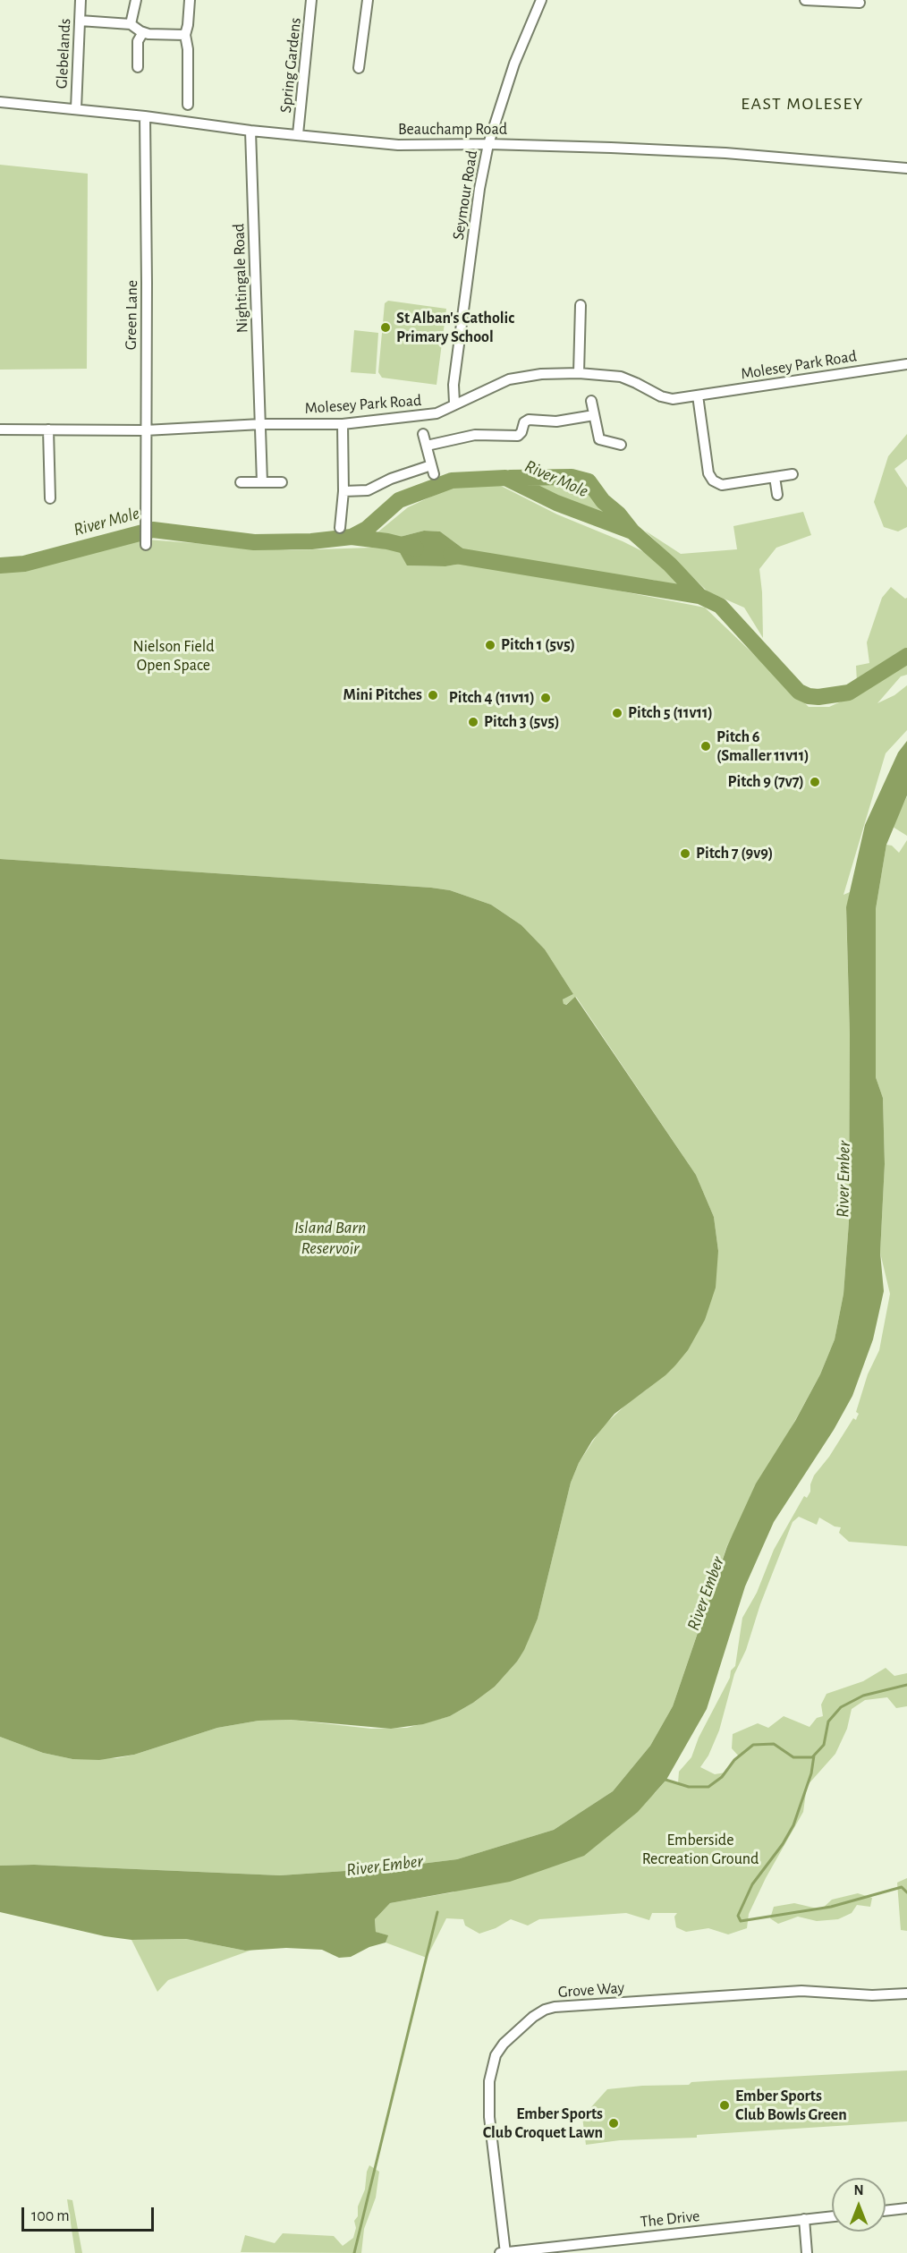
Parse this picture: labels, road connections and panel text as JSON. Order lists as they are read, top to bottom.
{
  "streets": {
    "street": [
      "Glebelands",
      "Spring Gardens",
      "Beauchamp Road",
      "Seymour Road",
      "Nightingale Road",
      "Green Lane",
      "Molesey Park Road",
      "Grove Way",
      "The Drive"
    ]
  },
  "crossings": [
    ["Glebelands", "Beauchamp Road"],
    ["Spring Gardens", "Beauchamp Road"],
    ["Beauchamp Road", "Seymour Road"],
    ["Beauchamp Road", "Nightingale Road"],
    ["Beauchamp Road", "Green Lane"],
    ["Seymour Road", "Molesey Park Road"],
    ["Nightingale Road", "Molesey Park Road"],
    ["Green Lane", "Molesey Park Road"],
    ["Grove Way", "The Drive"]
  ],
  "districts": ["EAST MOLESEY"],
  "water": ["River Mole", "River Ember", "Island Barn Reservoir"],
  "parks": ["Nielson Field Open Space", "Emberside Recreation Ground"],
  "places": [
    "St Alban's Catholic Primary School",
    "Pitch 1 (5v5)",
    "Mini Pitches",
    "Pitch 4 (11v11)",
    "Pitch 5 (11v11)",
    "Pitch 3 (5v5)",
    "Pitch 6 (Smaller 11v11)",
    "Pitch 9 (7v7)",
    "Pitch 7 (9v9)",
    "Ember Sports Club Bowls Green",
    "Ember Sports Club Croquet Lawn"
  ],
  "scale_bar": "100 m",
  "north": "top"
}
